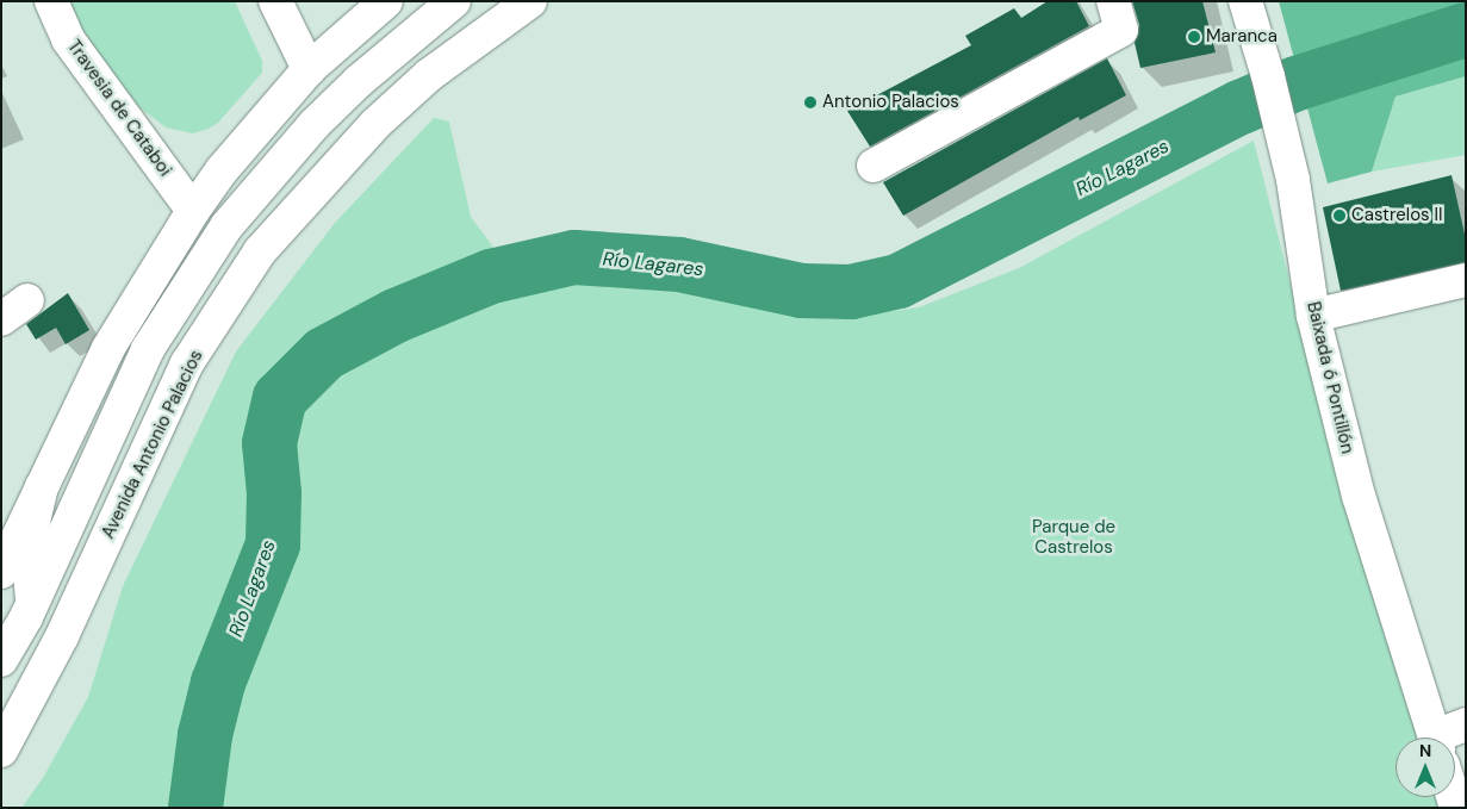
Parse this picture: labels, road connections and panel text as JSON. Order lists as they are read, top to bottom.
{
  "streets": {
    "street": ["Travesia de Cataboi", "Baixada ó Pontillón", "Avenida Antonio Palacios"]
  },
  "water": ["Río Lagares"],
  "parks": ["Parque de Castrelos"],
  "places": ["Maranca", "Antonio Palacios", "Castrelos II"],
  "north": "top"
}
